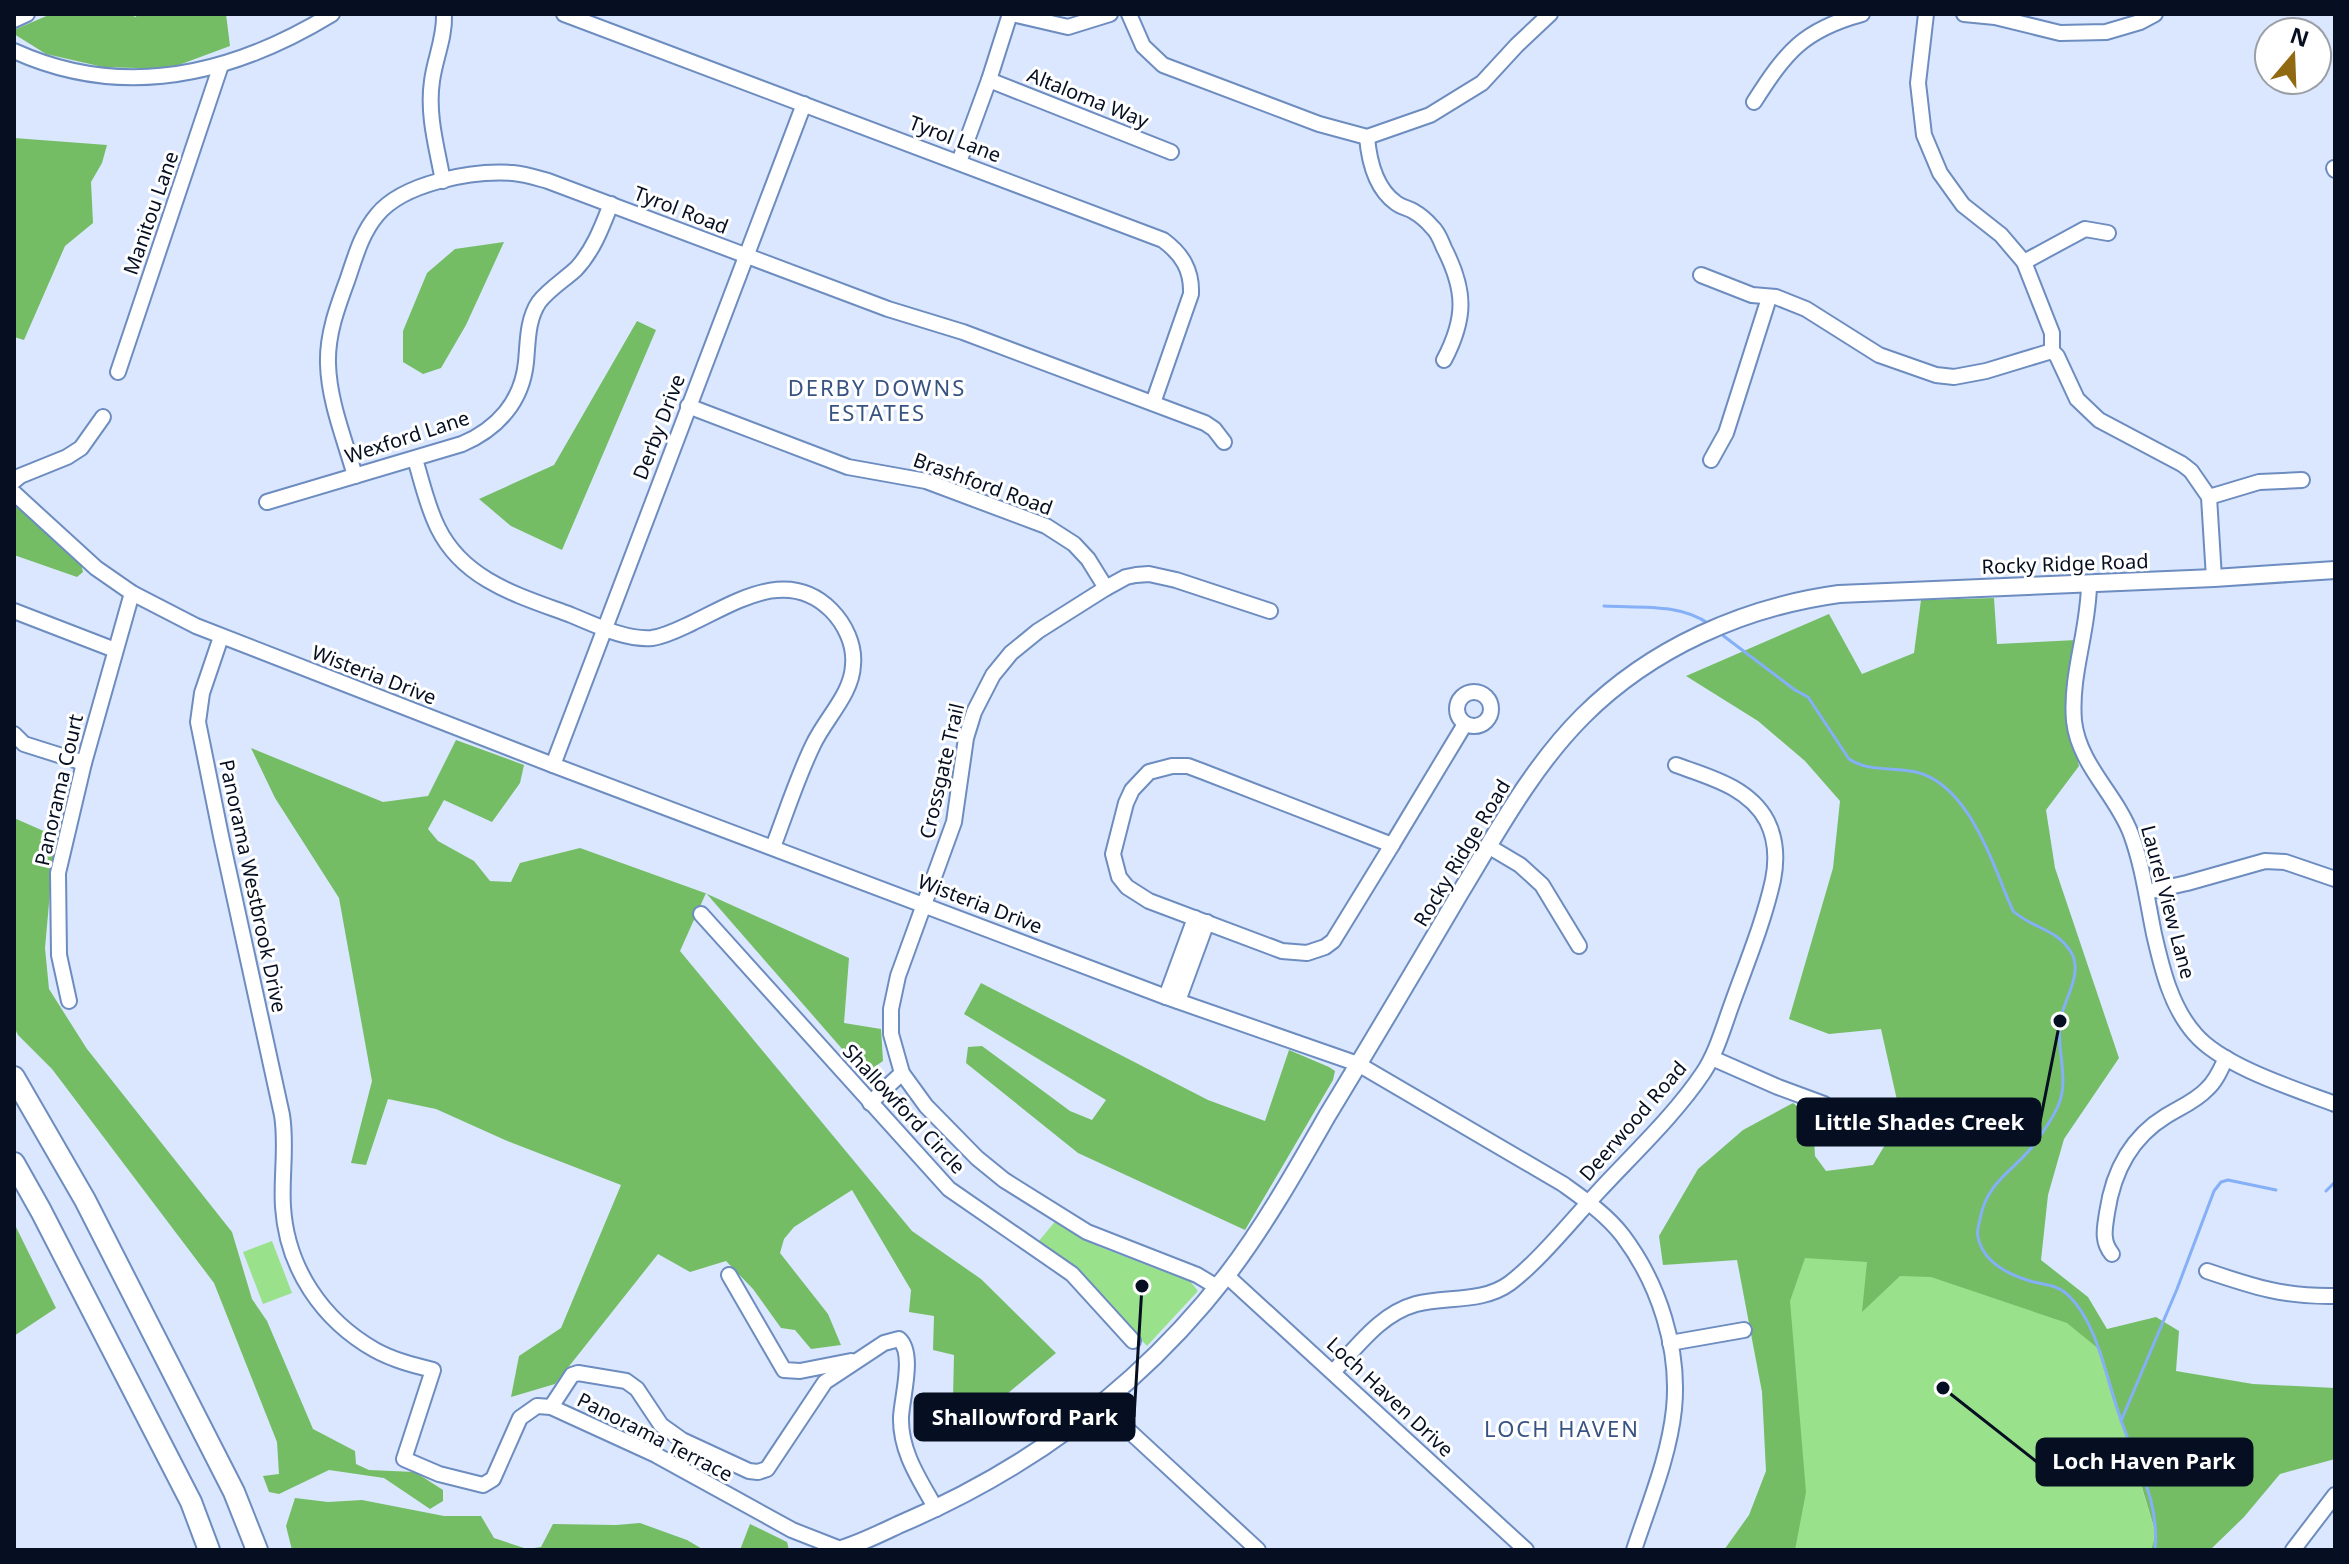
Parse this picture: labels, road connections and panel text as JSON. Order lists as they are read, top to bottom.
{
  "streets": {
    "main road": ["Rocky Ridge Road"],
    "street": [
      "Altaloma Way",
      "Tyrol Lane",
      "Tyrol Road",
      "Manitou Lane",
      "Derby Drive",
      "Wexford Lane",
      "Brashford Road",
      "Wisteria Drive",
      "Crossgate Trail",
      "Panorama Court",
      "Panorama Westbrook Drive",
      "Laurel View Lane",
      "Shallowford Circle",
      "Deerwood Road",
      "Loch Haven Drive",
      "Panorama Terrace"
    ]
  },
  "crossings": [
    ["Tyrol Lane", "Tyrol Road"],
    ["Tyrol Lane", "Derby Drive"],
    ["Tyrol Road", "Derby Drive"],
    ["Tyrol Road", "Wexford Lane"],
    ["Derby Drive", "Brashford Road"],
    ["Derby Drive", "Wisteria Drive"],
    ["Brashford Road", "Crossgate Trail"],
    ["Rocky Ridge Road", "Wisteria Drive"],
    ["Rocky Ridge Road", "Laurel View Lane"],
    ["Rocky Ridge Road", "Loch Haven Drive"],
    ["Rocky Ridge Road", "Panorama Terrace"],
    ["Wisteria Drive", "Crossgate Trail"],
    ["Wisteria Drive", "Panorama Court"],
    ["Wisteria Drive", "Panorama Westbrook Drive"],
    ["Wisteria Drive", "Deerwood Road"],
    ["Crossgate Trail", "Loch Haven Drive"],
    ["Panorama Westbrook Drive", "Panorama Terrace"],
    ["Deerwood Road", "Loch Haven Drive"]
  ],
  "districts": ["DERBY DOWNS ESTATES", "LOCH HAVEN"],
  "places": ["Little Shades Creek", "Shallowford Park", "Loch Haven Park"],
  "north": "top"
}
